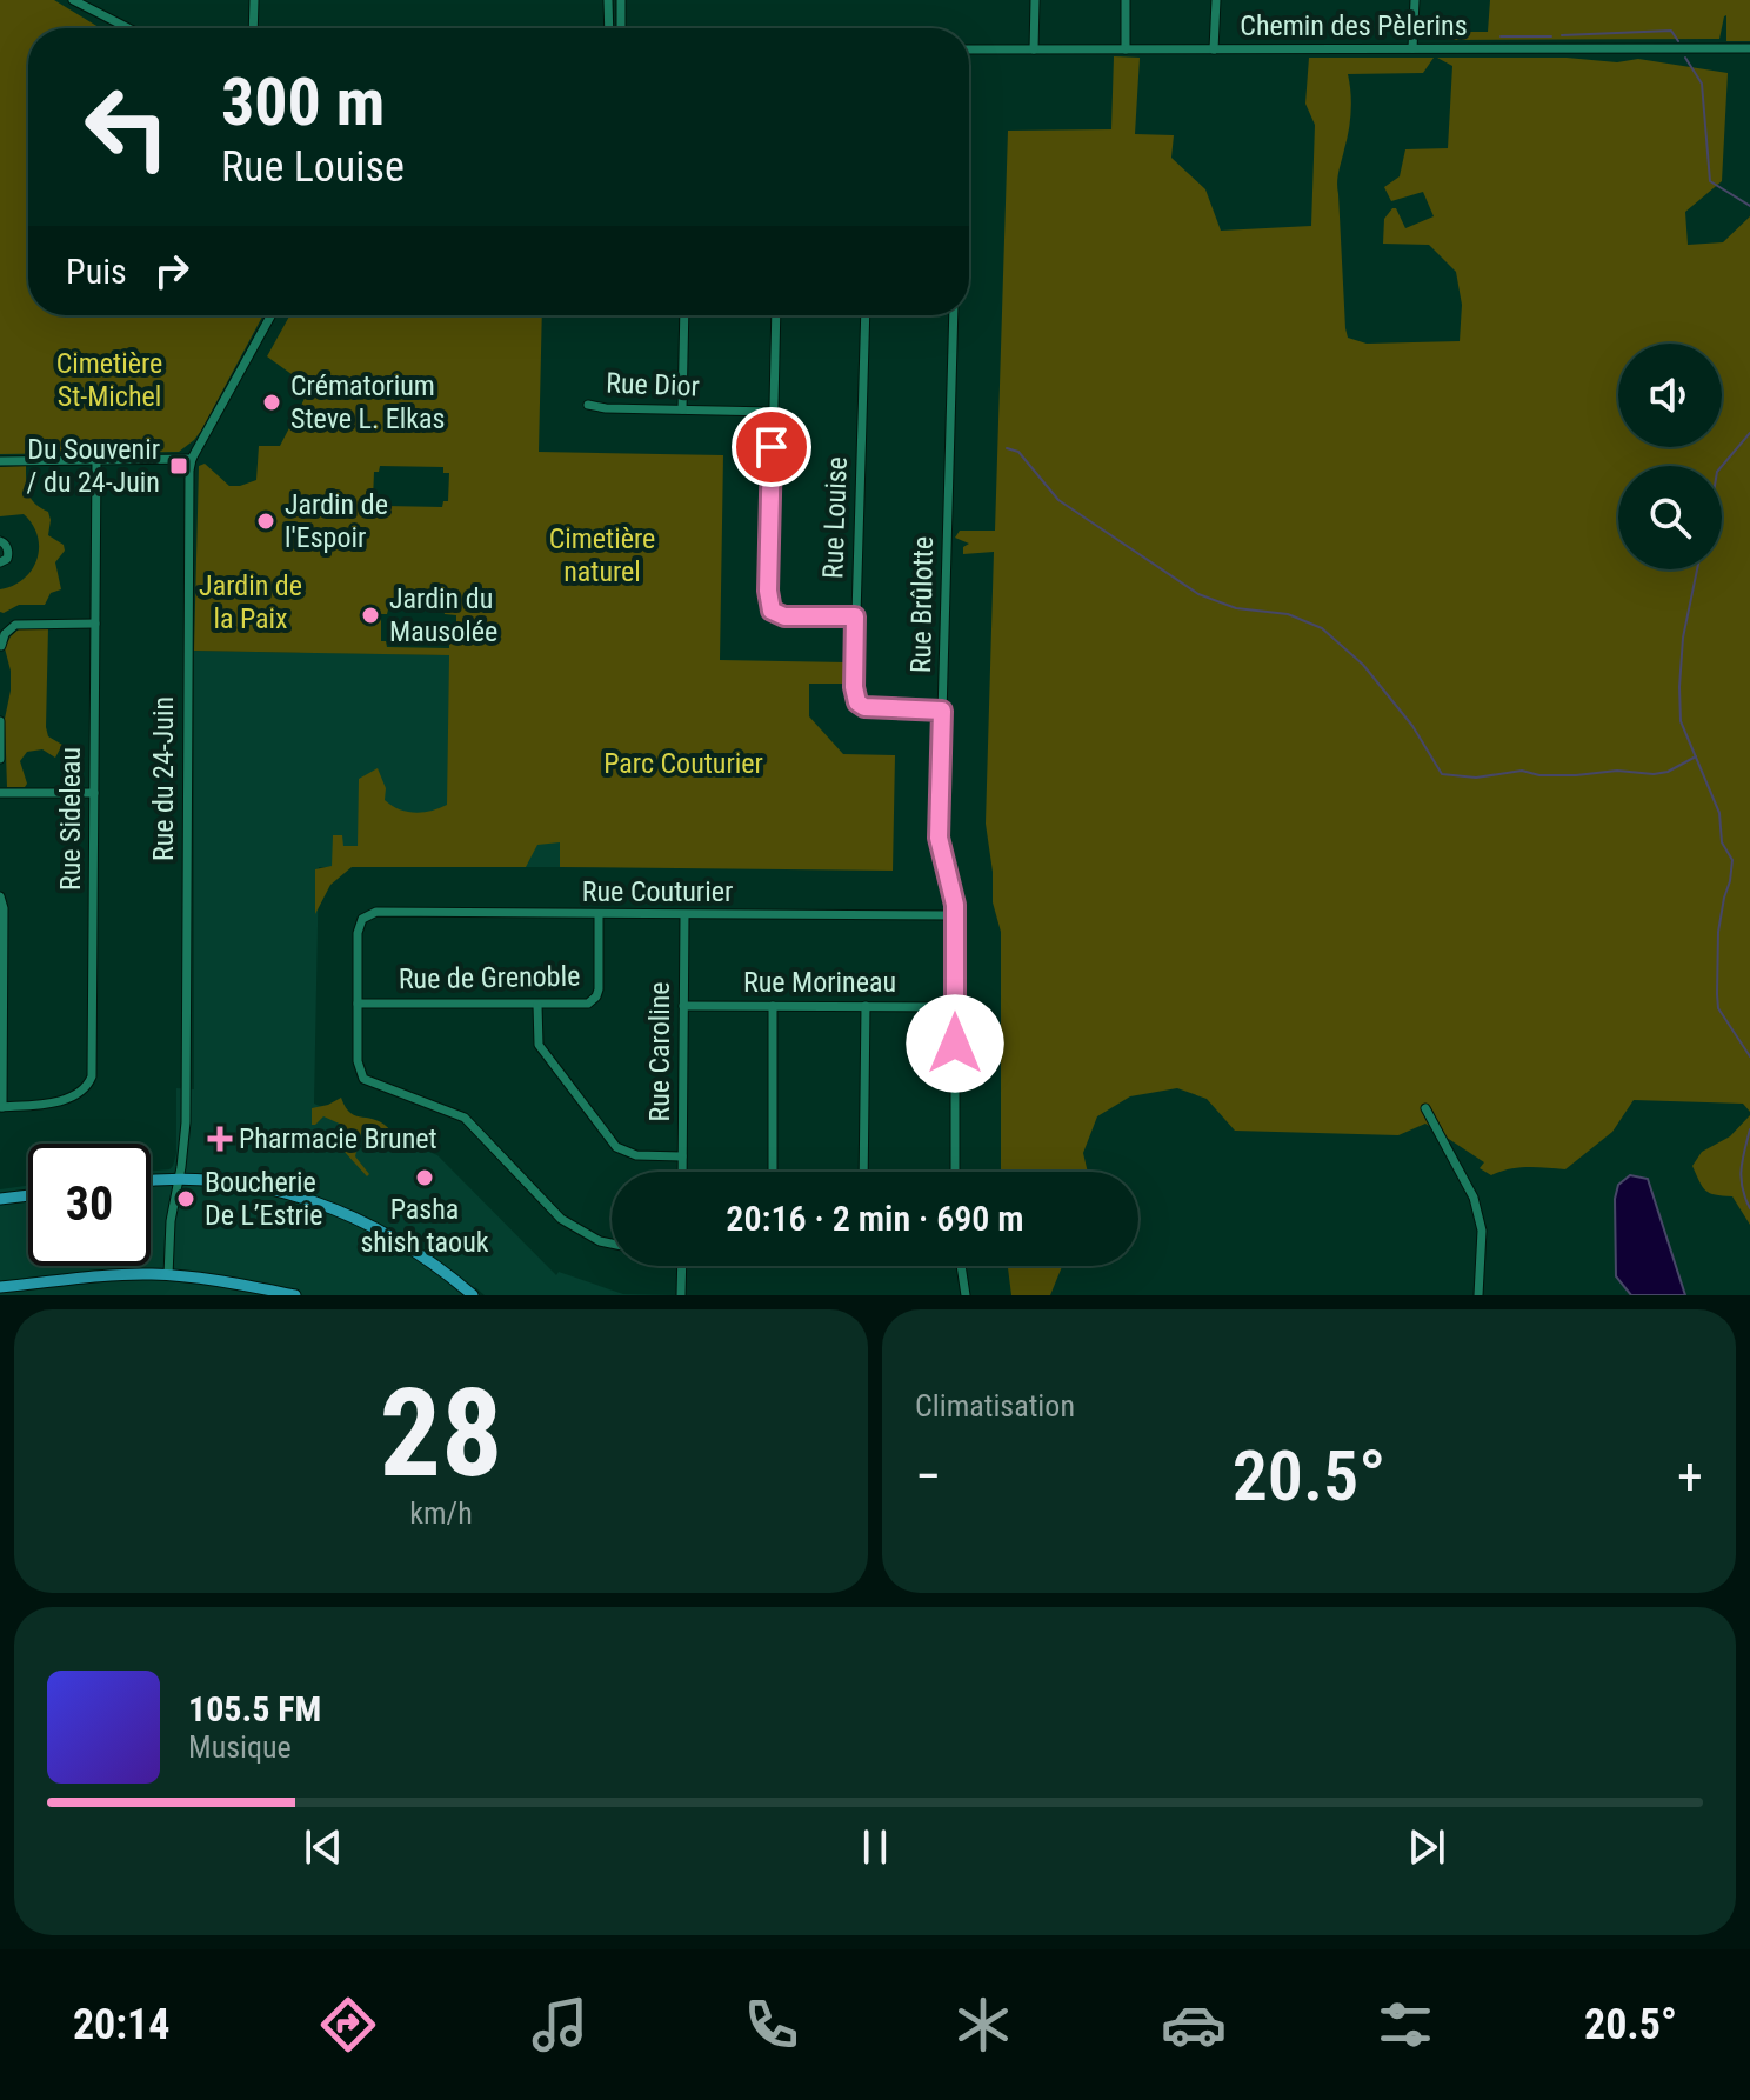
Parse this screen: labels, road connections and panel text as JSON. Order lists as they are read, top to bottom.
{
  "streets": {
    "street": [
      "Chemin des Pèlerins",
      "Rue Dior",
      "Rue Louise",
      "Rue Brûlotte",
      "Rue du 24-Juin",
      "Rue Sideleau",
      "Rue Couturier",
      "Rue de Grenoble",
      "Rue Morineau",
      "Rue Caroline"
    ]
  },
  "crossings": [
    ["Rue Louise", "Rue Brûlotte"],
    ["Rue Brûlotte", "Rue Couturier"],
    ["Rue Brûlotte", "Rue Morineau"],
    ["Rue Couturier", "Rue de Grenoble"],
    ["Rue Couturier", "Rue Caroline"],
    ["Rue Morineau", "Rue Caroline"]
  ],
  "parks": [
    "Cimetière St-Michel",
    "Cimetière naturel",
    "Jardin de la Paix",
    "Parc Couturier"
  ],
  "places": {
    "other": [
      "Crématorium Steve L. Elkas",
      "Jardin de l'Espoir",
      "Jardin du Mausolée",
      "Pasha shish taouk",
      "Boucherie De L’Estrie"
    ],
    "transit": ["Du Souvenir / du 24-Juin"],
    "health": ["Pharmacie Brunet"]
  },
  "page": {
    "turn": ["300 m", "Rue Louise"],
    "then": "Puis",
    "limit": "30",
    "trip": "20:16 · 2 min · 690 m",
    "tile": [
      ["28", "km/h"],
      "Climatisation"
    ],
    "heat": ["−", "20.5°", "+"],
    "song": ["105.5 FM", "Musique"],
    "tabs": ["20:14", "20.5°"]
  }
}
